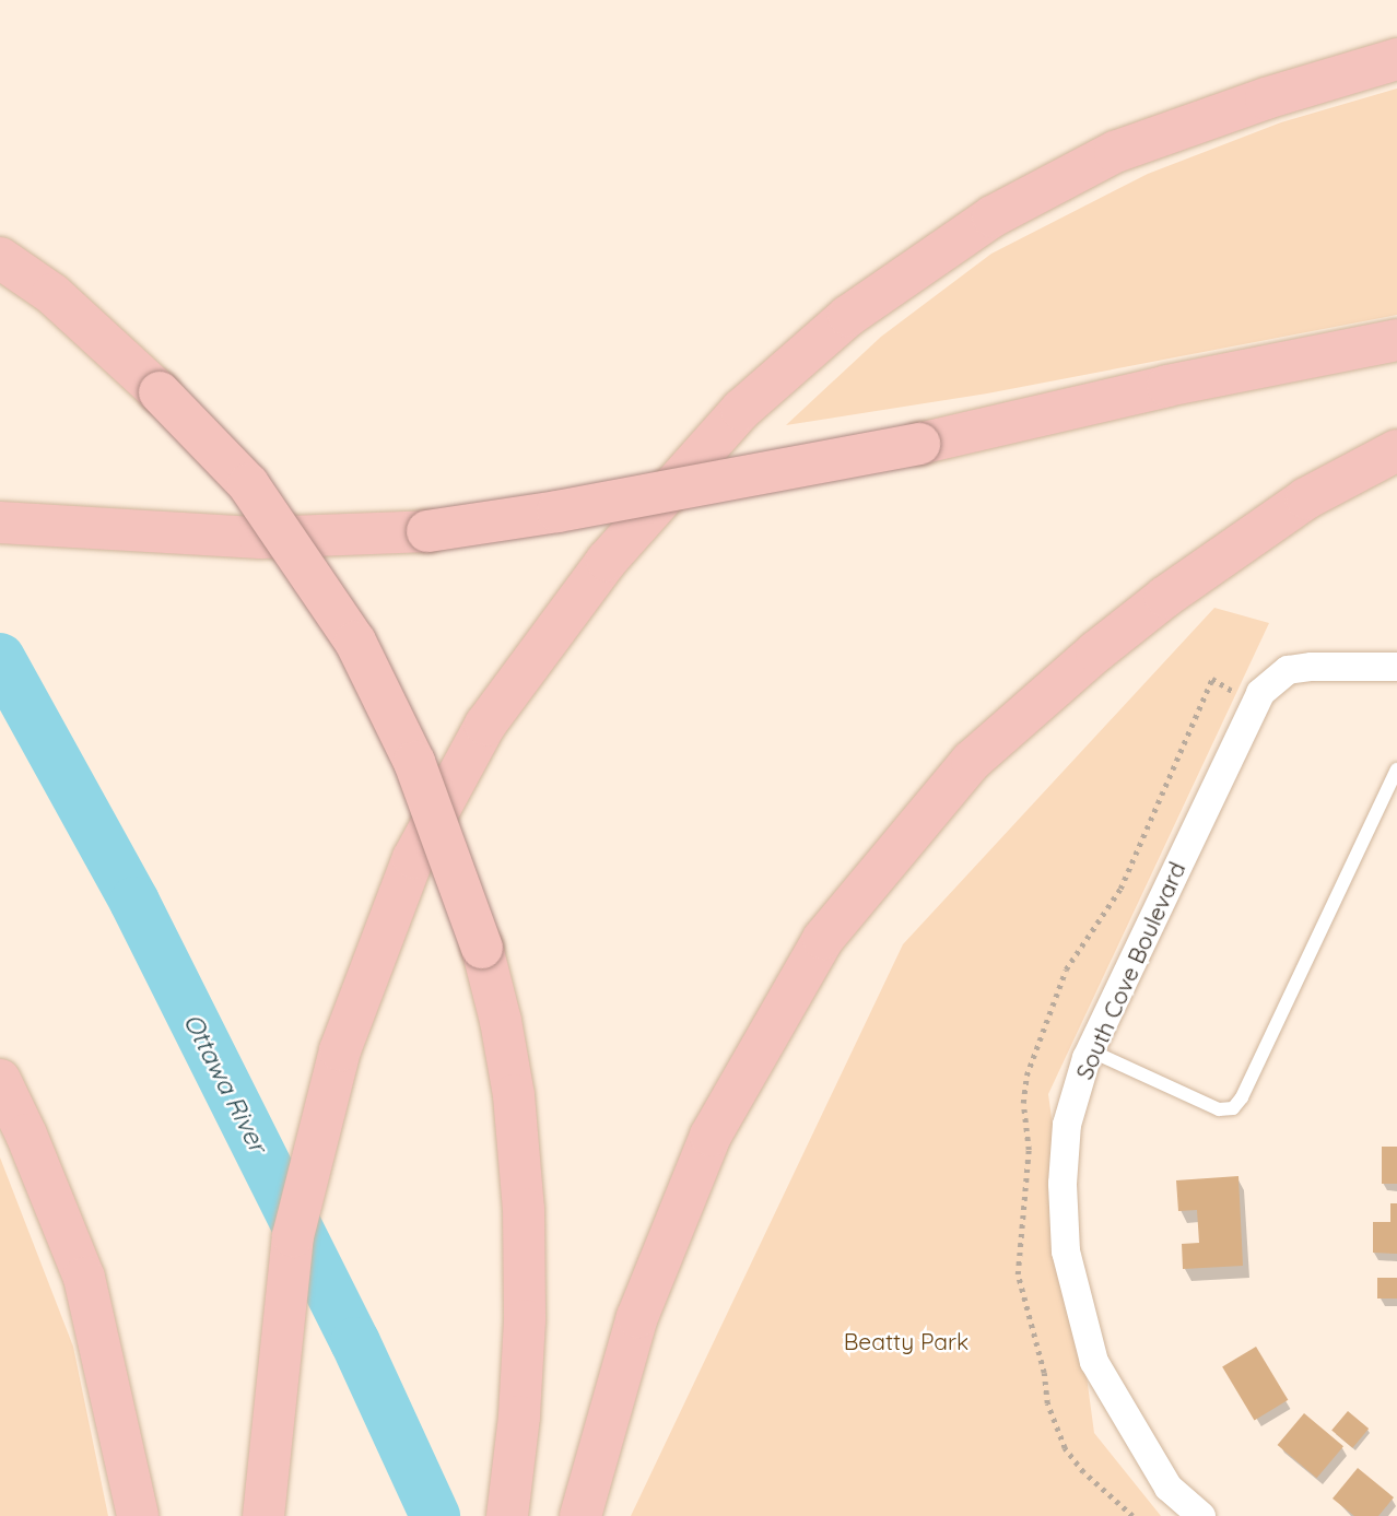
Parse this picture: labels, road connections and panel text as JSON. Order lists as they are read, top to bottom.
{
  "streets": {
    "street": ["South Cove Boulevard"]
  },
  "water": ["Ottawa River"],
  "parks": ["Beatty Park"]
}
